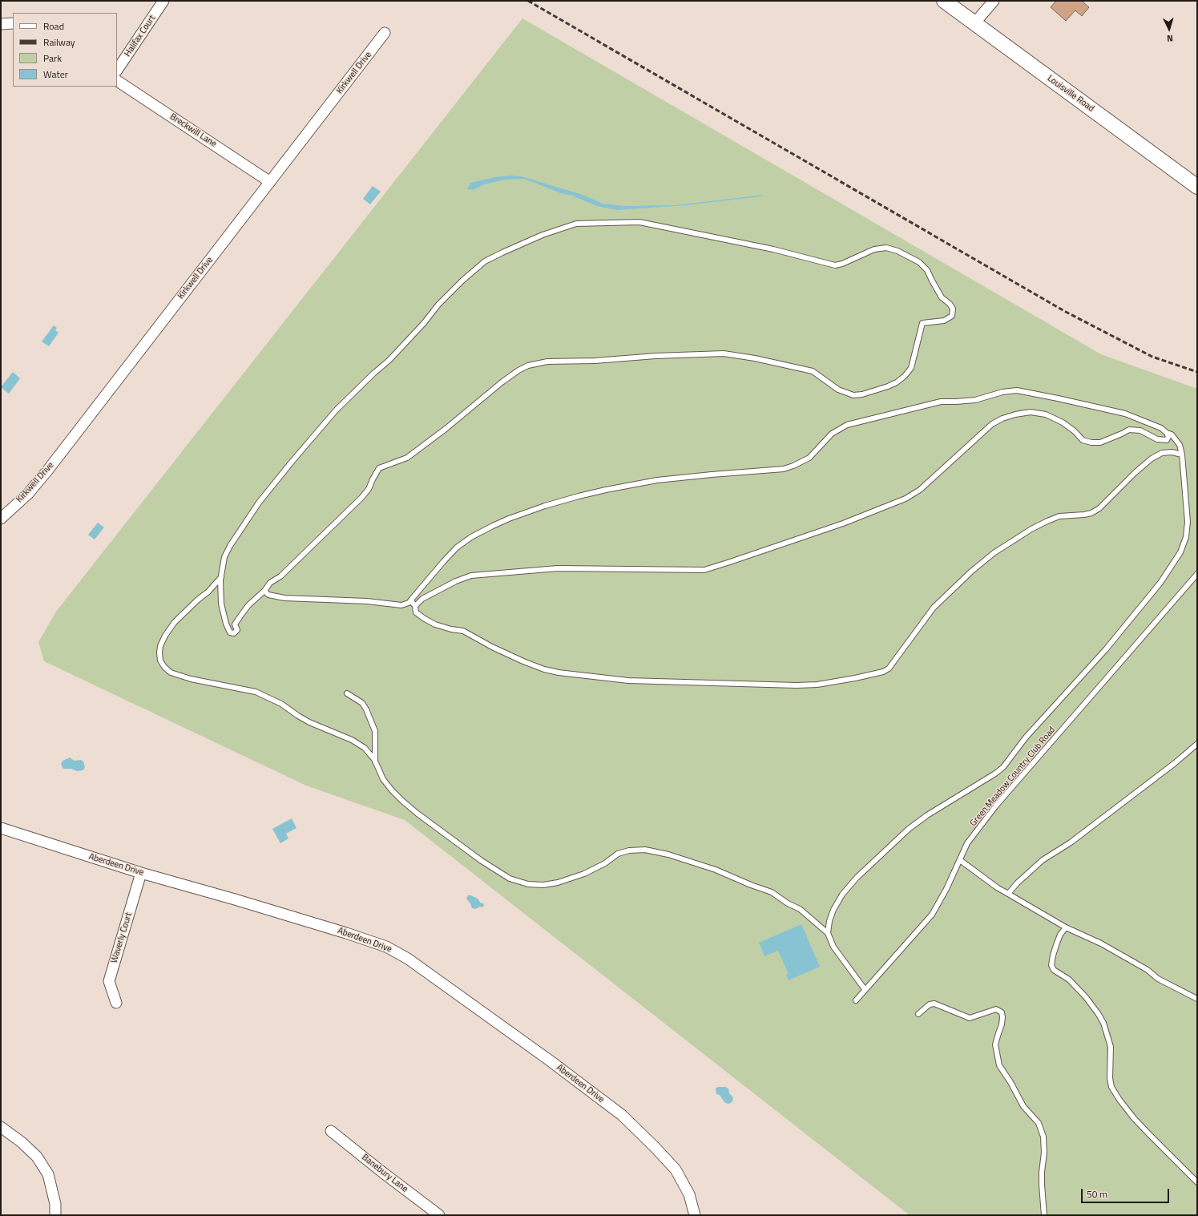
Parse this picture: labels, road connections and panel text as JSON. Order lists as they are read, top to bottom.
{
  "streets": {
    "main road": ["Louisville Road"],
    "street": [
      "Halifax Court",
      "Kirkwell Drive",
      "Breckwill Lane",
      "Aberdeen Drive",
      "Waverly Court",
      "Banebury Lane"
    ],
    "lane": ["Green Meadow Country Club Road"]
  },
  "crossings": [
    ["Kirkwell Drive", "Breckwill Lane"],
    ["Aberdeen Drive", "Waverly Court"]
  ],
  "legend": [
    "Road",
    "Railway",
    "Park",
    "Water"
  ],
  "scale_bar": "50 m",
  "north": "bottom"
}
